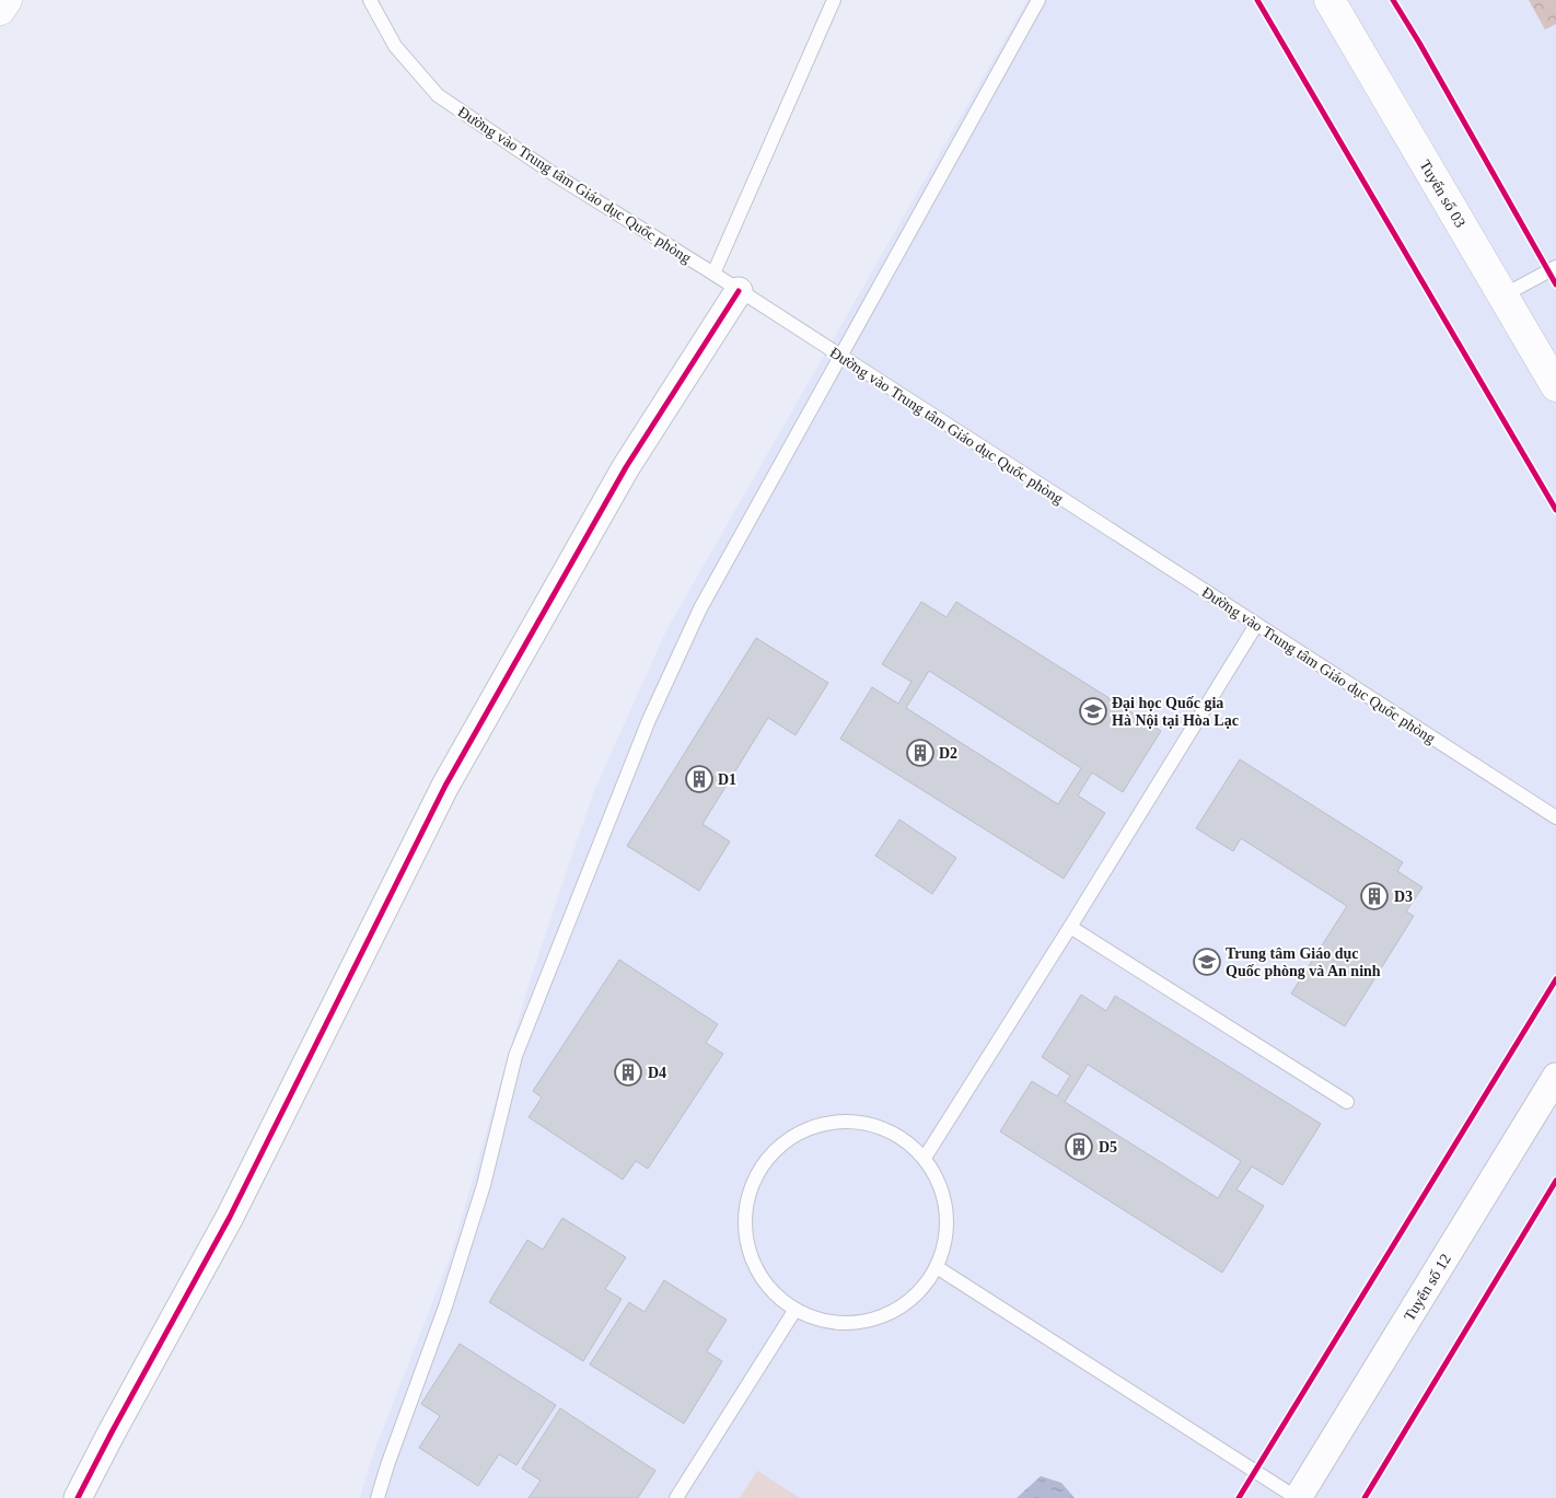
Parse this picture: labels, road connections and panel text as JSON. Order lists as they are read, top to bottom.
{
  "streets": {
    "main road": ["Tuyến số 03"],
    "street": ["Tuyến số 12"],
    "lane": ["Đường vào Trung tâm Giáo dục Quốc phòng"]
  },
  "places": {
    "school or university": ["Đại học Quốc gia Hà Nội tại Hòa Lạc", "Trung tâm Giáo dục Quốc phòng và An ninh"],
    "building": [
      "D2",
      "D1",
      "D3",
      "D4",
      "D5"
    ]
  }
}
